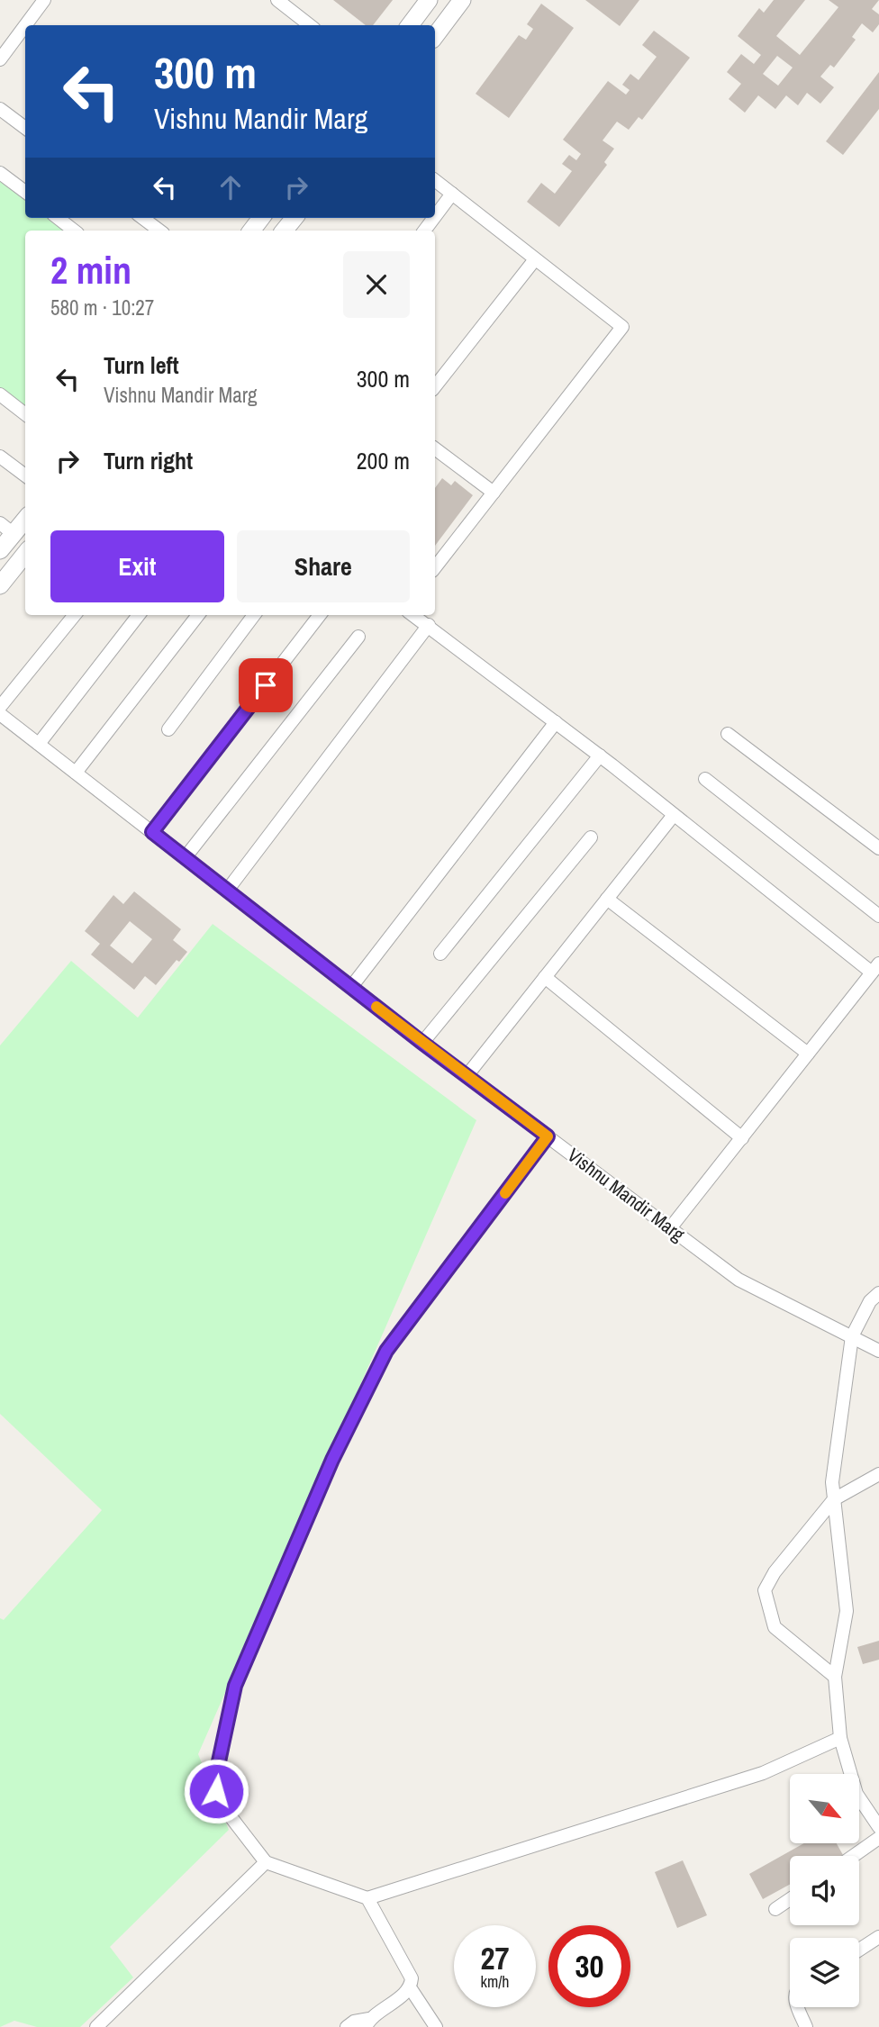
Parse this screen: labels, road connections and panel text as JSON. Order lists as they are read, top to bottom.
{
  "streets": {
    "street": ["Vishnu Mandir Marg"]
  },
  "north": "bottom right",
  "page": {
    "turn": ["300 m", "Vishnu Mandir Marg"],
    "heading": ["2 min", "580 m · 10:27"],
    "list": [
      {
        "name": "Turn left",
        "note": "Vishnu Mandir Marg",
        "value": "300 m"
      },
      {
        "name": "Turn right",
        "value": "200 m"
      }
    ],
    "buttons": ["Exit", "Share"],
    "speed": "27 km/h",
    "limit": "30"
  }
}
